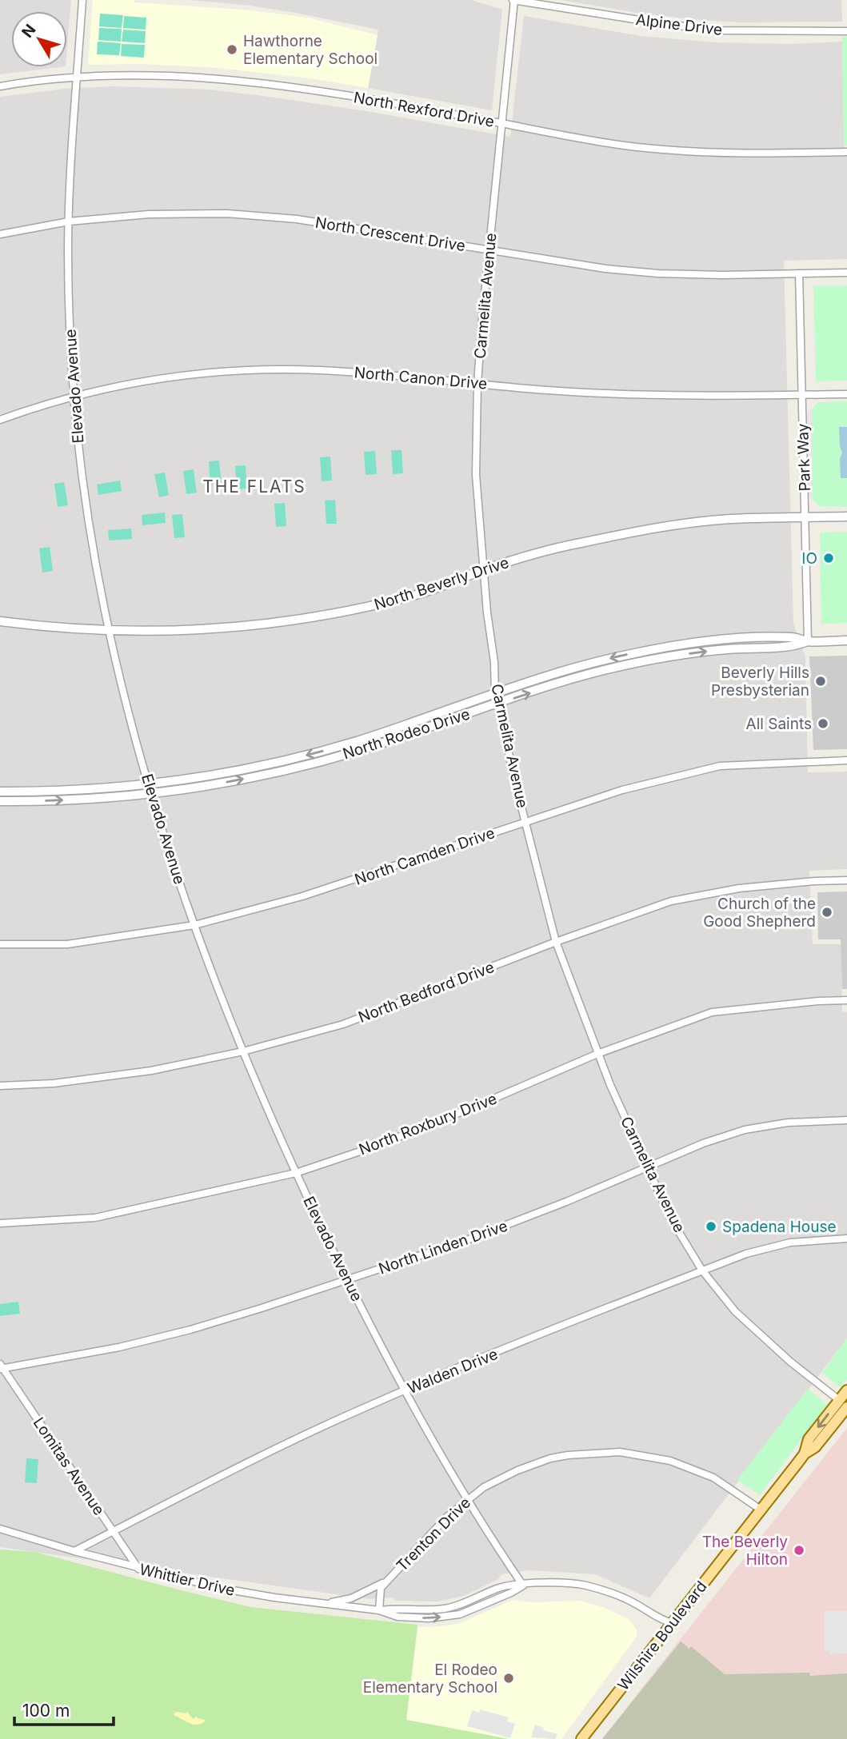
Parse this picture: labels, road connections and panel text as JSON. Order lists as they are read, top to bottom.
{
  "streets": {
    "main road": ["Wilshire Boulevard"],
    "street": [
      "Alpine Drive",
      "North Rexford Drive",
      "North Crescent Drive",
      "Carmelita Avenue",
      "North Canon Drive",
      "Elevado Avenue",
      "Park Way",
      "North Beverly Drive",
      "North Rodeo Drive",
      "North Camden Drive",
      "North Bedford Drive",
      "North Roxbury Drive",
      "North Linden Drive",
      "Walden Drive",
      "Lomitas Avenue",
      "Trenton Drive",
      "Whittier Drive"
    ]
  },
  "crossings": [
    ["Alpine Drive", "Carmelita Avenue"],
    ["North Rexford Drive", "Carmelita Avenue"],
    ["North Rexford Drive", "Elevado Avenue"],
    ["North Crescent Drive", "Carmelita Avenue"],
    ["North Crescent Drive", "Elevado Avenue"],
    ["North Crescent Drive", "Park Way"],
    ["Carmelita Avenue", "North Canon Drive"],
    ["Carmelita Avenue", "North Beverly Drive"],
    ["Carmelita Avenue", "North Rodeo Drive"],
    ["Carmelita Avenue", "North Camden Drive"],
    ["Carmelita Avenue", "North Bedford Drive"],
    ["Carmelita Avenue", "North Roxbury Drive"],
    ["Carmelita Avenue", "North Linden Drive"],
    ["Carmelita Avenue", "Walden Drive"],
    ["Carmelita Avenue", "Wilshire Boulevard"],
    ["North Canon Drive", "Elevado Avenue"],
    ["North Canon Drive", "Park Way"],
    ["Elevado Avenue", "North Beverly Drive"],
    ["Elevado Avenue", "North Rodeo Drive"],
    ["Elevado Avenue", "North Camden Drive"],
    ["Elevado Avenue", "North Bedford Drive"],
    ["Elevado Avenue", "North Roxbury Drive"],
    ["Elevado Avenue", "North Linden Drive"],
    ["Elevado Avenue", "Walden Drive"],
    ["Elevado Avenue", "Trenton Drive"],
    ["Elevado Avenue", "Whittier Drive"],
    ["Park Way", "North Beverly Drive"],
    ["Park Way", "North Rodeo Drive"],
    ["North Linden Drive", "Lomitas Avenue"],
    ["Walden Drive", "Lomitas Avenue"],
    ["Walden Drive", "Whittier Drive"],
    ["Lomitas Avenue", "Whittier Drive"],
    ["Trenton Drive", "Whittier Drive"],
    ["Trenton Drive", "Wilshire Boulevard"],
    ["Whittier Drive", "Wilshire Boulevard"]
  ],
  "districts": ["THE FLATS"],
  "places": [
    "Hawthorne Elementary School",
    "IO",
    "Beverly Hills Presbysterian",
    "All Saints",
    "Church of the Good Shepherd",
    "Spadena House",
    "The Beverly Hilton",
    "El Rodeo Elementary School"
  ],
  "scale_bar": "100 m",
  "north": "top left"
}
